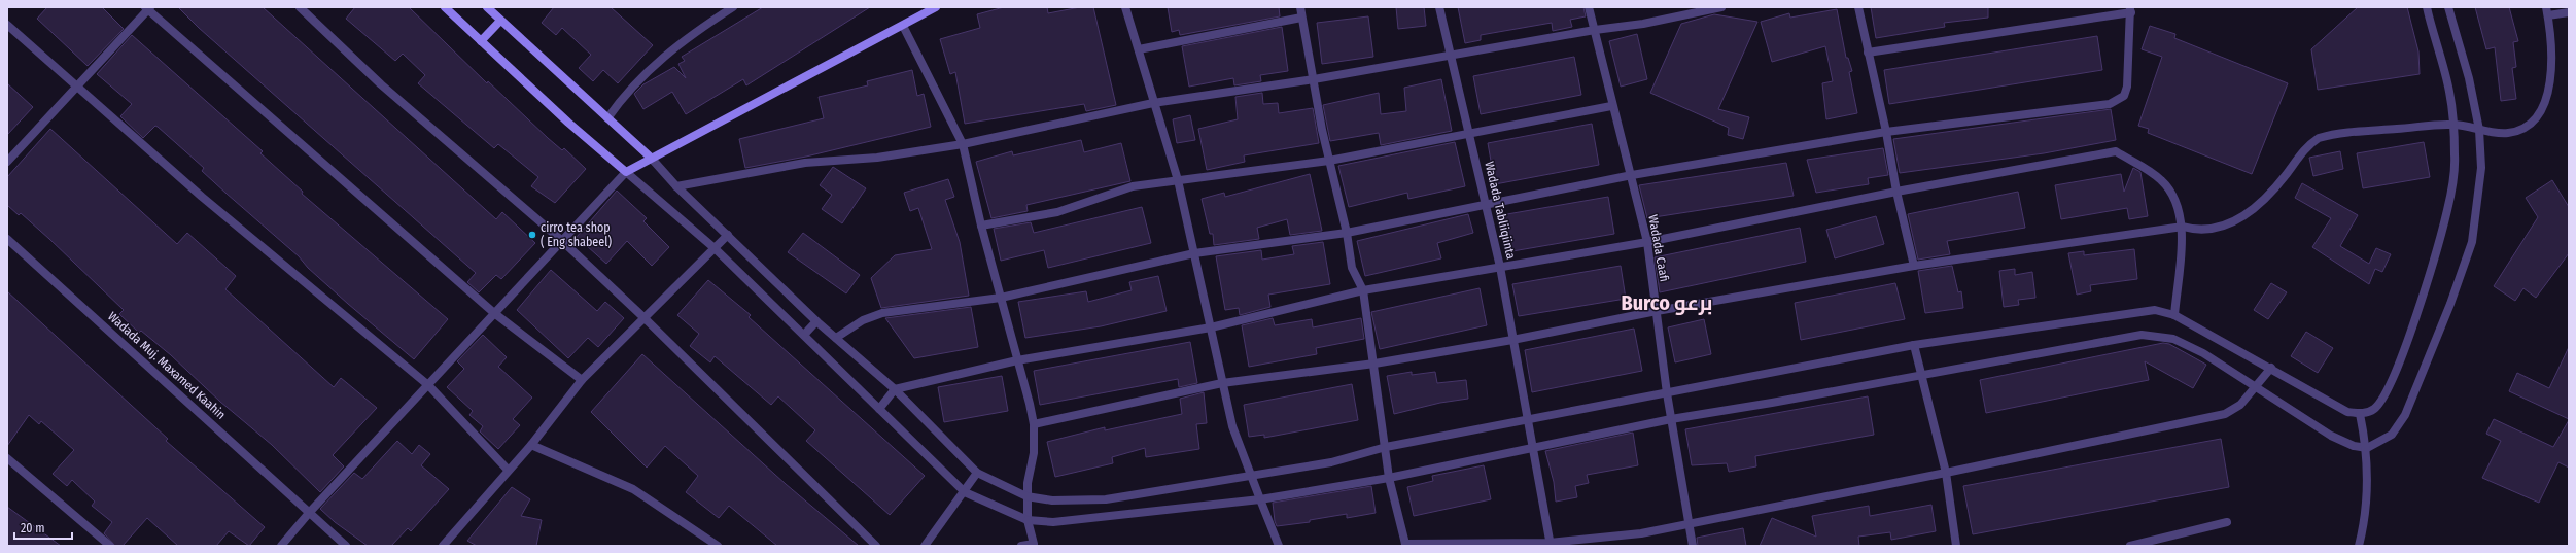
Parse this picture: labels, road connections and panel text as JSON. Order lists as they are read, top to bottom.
{
  "streets": {
    "street": ["Wadada Tabliiqiinta", "Wadada Caafi", "Wadada Muj. Maxamed Kaahin"]
  },
  "districts": ["Burco برعو"],
  "places": ["cirro tea shop ( Eng shabeel)"],
  "scale_bar": "20 m"
}
